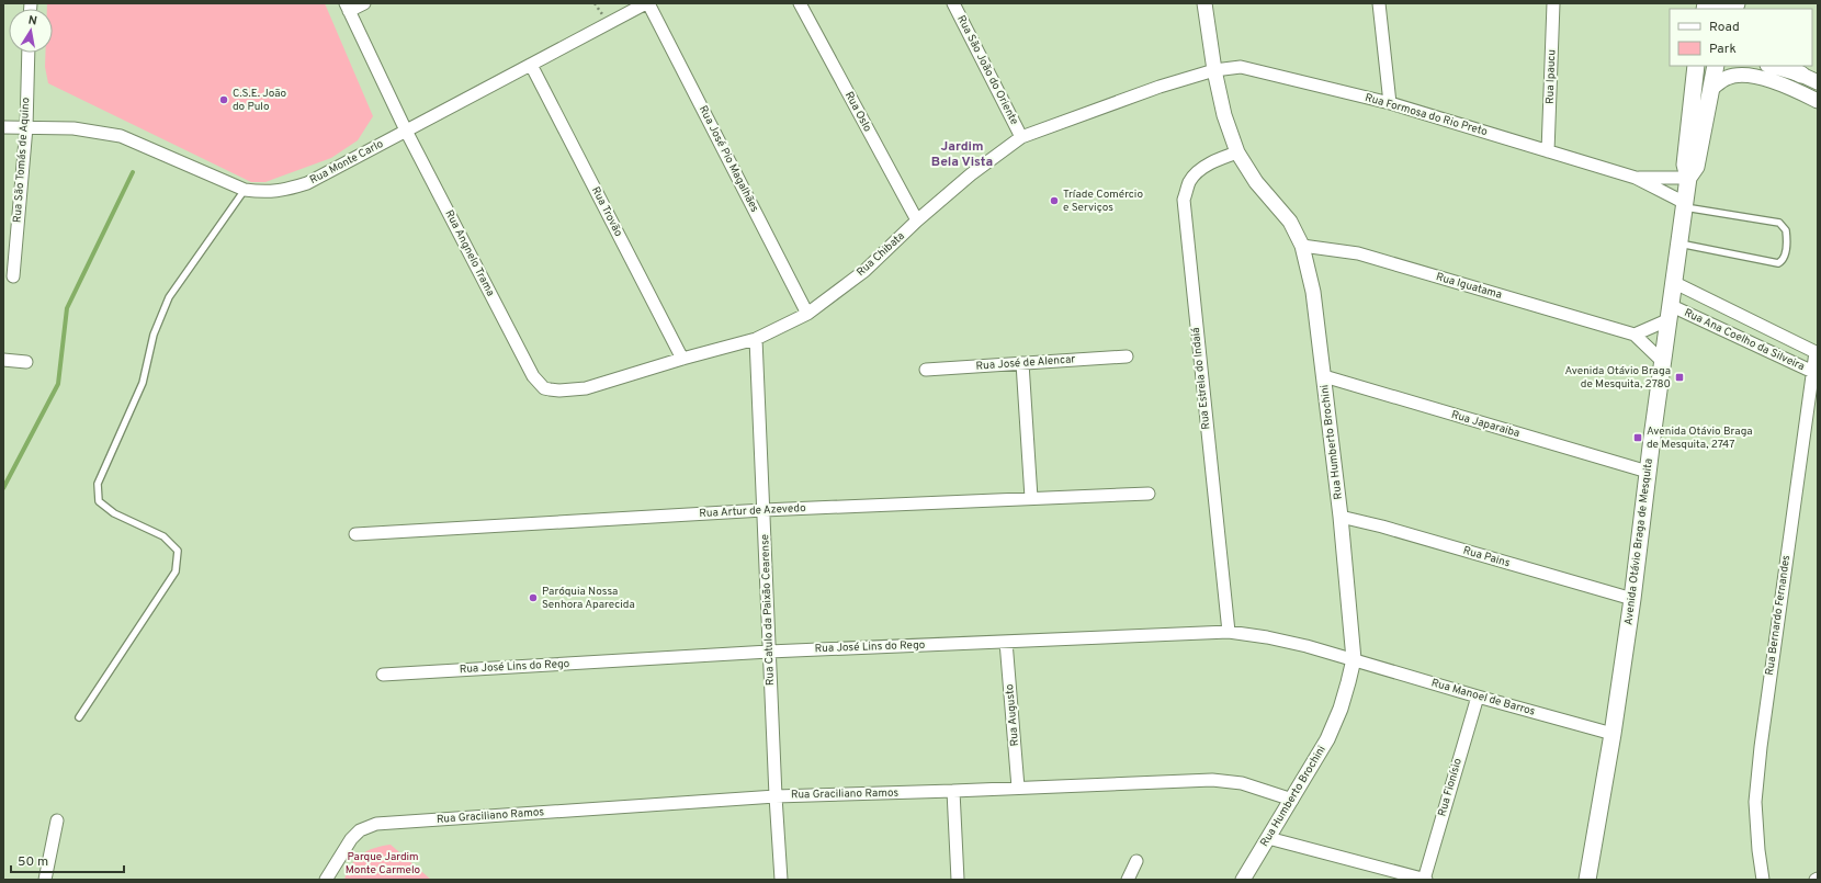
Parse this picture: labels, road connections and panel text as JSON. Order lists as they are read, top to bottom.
{
  "streets": {
    "main road": ["Avenida Otávio Braga de Mesquita"],
    "street": [
      "Rua São João do Oriente",
      "Rua Ipaucu",
      "Rua Oslo",
      "Rua Formosa do Rio Preto",
      "Rua José Pio Magalhães",
      "Rua São Tomás de Aquino",
      "Rua Monte Carlo",
      "Rua Trovão",
      "Rua Angnelo Trama",
      "Rua Chibata",
      "Rua Iguatama",
      "Rua Ana Coelho da Silveira",
      "Rua José de Alencar",
      "Rua Estrela do Indaiá",
      "Rua Japaraiba",
      "Rua Humberto Brochini",
      "Rua Artur de Azevedo",
      "Rua Pains",
      "Rua Catulo da Paixão Cearense",
      "Rua Bernardo Fernandes",
      "Rua José Lins do Rego",
      "Rua Manoel de Barros",
      "Rua Augusto",
      "Rua Fionísio",
      "Rua Graciliano Ramos"
    ]
  },
  "crossings": [
    ["Rua São João do Oriente", "Rua Chibata"],
    ["Rua Ipaucu", "Rua Formosa do Rio Preto"],
    ["Rua Oslo", "Rua Chibata"],
    ["Rua Formosa do Rio Preto", "Rua Chibata"],
    ["Rua Formosa do Rio Preto", "Rua Humberto Brochini"],
    ["Rua Formosa do Rio Preto", "Avenida Otávio Braga de Mesquita"],
    ["Rua José Pio Magalhães", "Rua Monte Carlo"],
    ["Rua José Pio Magalhães", "Rua Chibata"],
    ["Rua São Tomás de Aquino", "Rua Monte Carlo"],
    ["Rua Monte Carlo", "Rua Trovão"],
    ["Rua Monte Carlo", "Rua Angnelo Trama"],
    ["Rua Trovão", "Rua Chibata"],
    ["Rua Angnelo Trama", "Rua Chibata"],
    ["Rua Chibata", "Rua Humberto Brochini"],
    ["Rua Chibata", "Rua Catulo da Paixão Cearense"],
    ["Rua Iguatama", "Rua Humberto Brochini"],
    ["Rua Iguatama", "Avenida Otávio Braga de Mesquita"],
    ["Rua Ana Coelho da Silveira", "Avenida Otávio Braga de Mesquita"],
    ["Rua Ana Coelho da Silveira", "Rua Bernardo Fernandes"],
    ["Rua Estrela do Indaiá", "Rua Humberto Brochini"],
    ["Rua Estrela do Indaiá", "Rua José Lins do Rego"],
    ["Rua Japaraiba", "Rua Humberto Brochini"],
    ["Rua Japaraiba", "Avenida Otávio Braga de Mesquita"],
    ["Rua Humberto Brochini", "Rua Pains"],
    ["Rua Humberto Brochini", "Rua José Lins do Rego"],
    ["Rua Humberto Brochini", "Rua Manoel de Barros"],
    ["Rua Humberto Brochini", "Rua Graciliano Ramos"],
    ["Rua Artur de Azevedo", "Rua Catulo da Paixão Cearense"],
    ["Avenida Otávio Braga de Mesquita", "Rua Pains"],
    ["Avenida Otávio Braga de Mesquita", "Rua Manoel de Barros"],
    ["Rua Catulo da Paixão Cearense", "Rua José Lins do Rego"],
    ["Rua Catulo da Paixão Cearense", "Rua Graciliano Ramos"],
    ["Rua José Lins do Rego", "Rua Manoel de Barros"],
    ["Rua José Lins do Rego", "Rua Augusto"],
    ["Rua Manoel de Barros", "Rua Fionísio"],
    ["Rua Augusto", "Rua Graciliano Ramos"]
  ],
  "districts": ["Jardim Bela Vista"],
  "parks": ["Parque Jardim Monte Carmelo"],
  "places": {
    "other": ["C.S.E. João do Pulo", "Tríade Comércio e Serviços", "Paróquia Nossa Senhora Aparecida"],
    "transit": ["Avenida Otávio Braga de Mesquita, 2780", "Avenida Otávio Braga de Mesquita, 2747"]
  },
  "legend": ["Road", "Park"],
  "scale_bar": "50 m",
  "north": "top"
}
